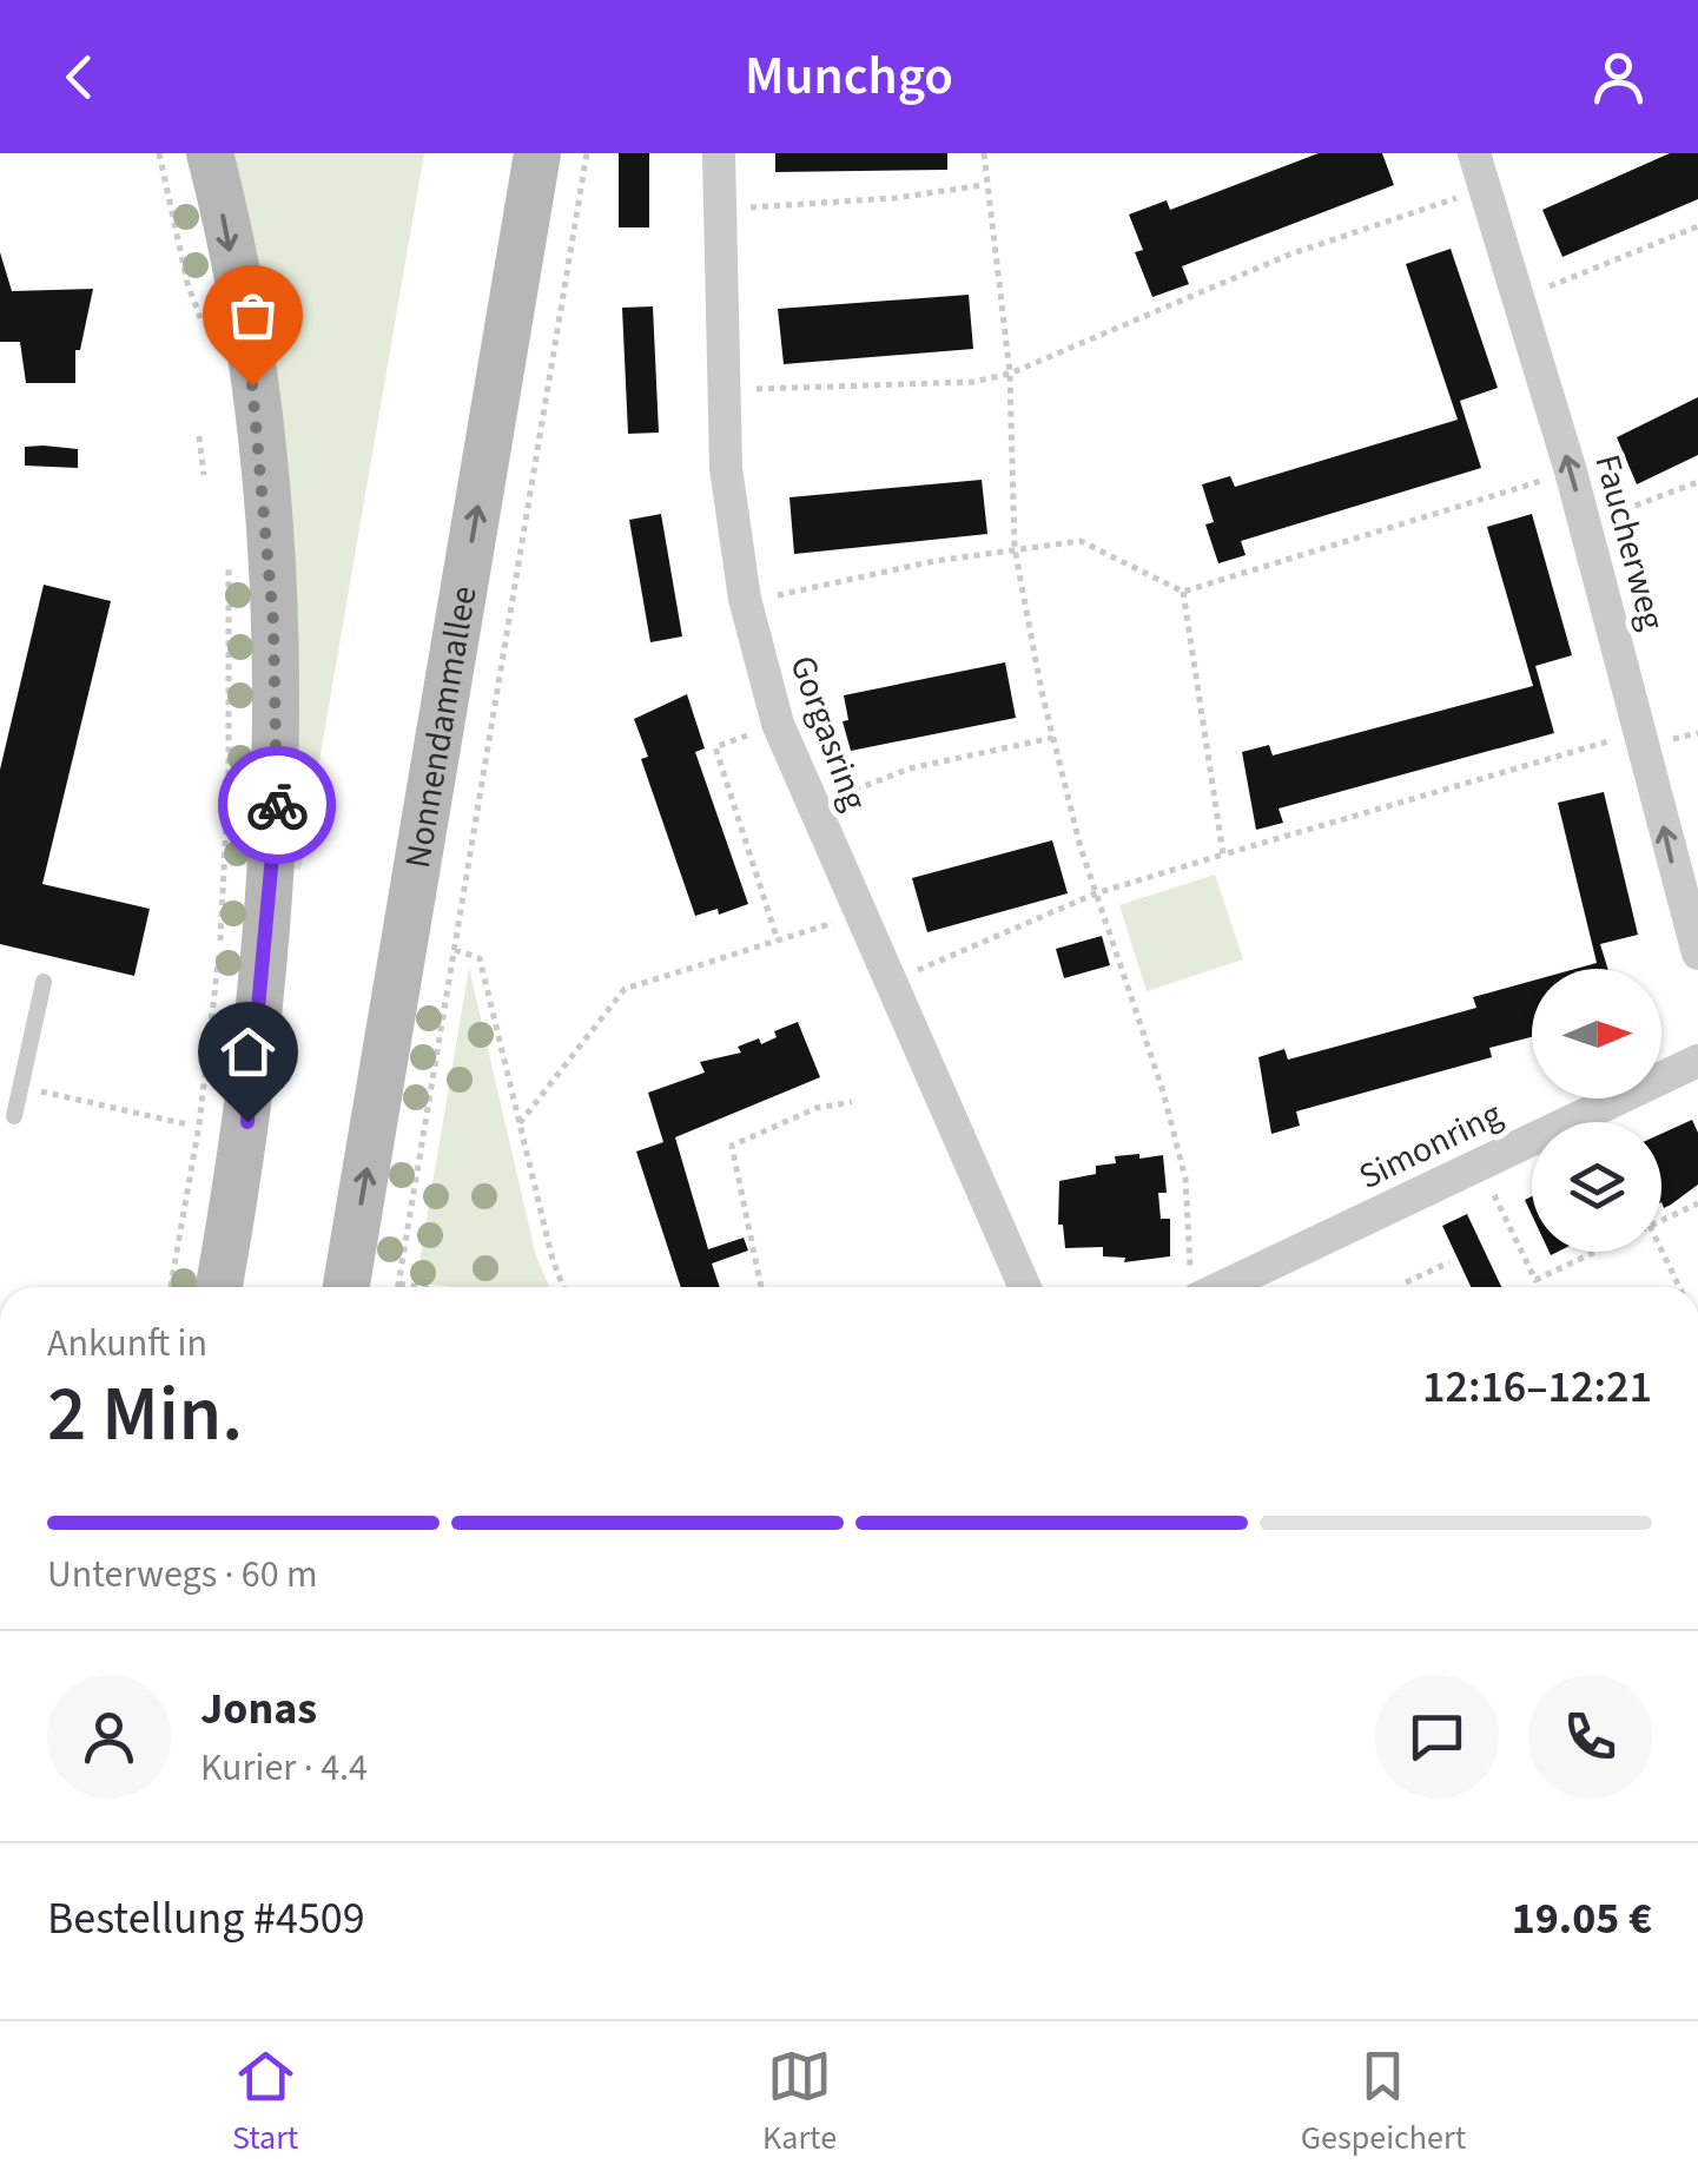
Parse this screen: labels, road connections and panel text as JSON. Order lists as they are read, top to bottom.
{
  "streets": {
    "main road": ["Nonnendammallee"],
    "street": ["Faucherweg", "Gorgasring", "Simonring"]
  },
  "one_way": ["Faucherweg"],
  "north": "right",
  "page": {
    "header": "Munchgo",
    "heading": ["2 Min.", "Ankunft in", "12:16–12:21"],
    "panel": [
      "Jonas",
      "Kurier · 4.4",
      "Bestellung #4509",
      "19.05 €"
    ],
    "bar": "Unterwegs · 60 m",
    "tabs": ["Start", "Karte", "Gespeichert"]
  }
}
